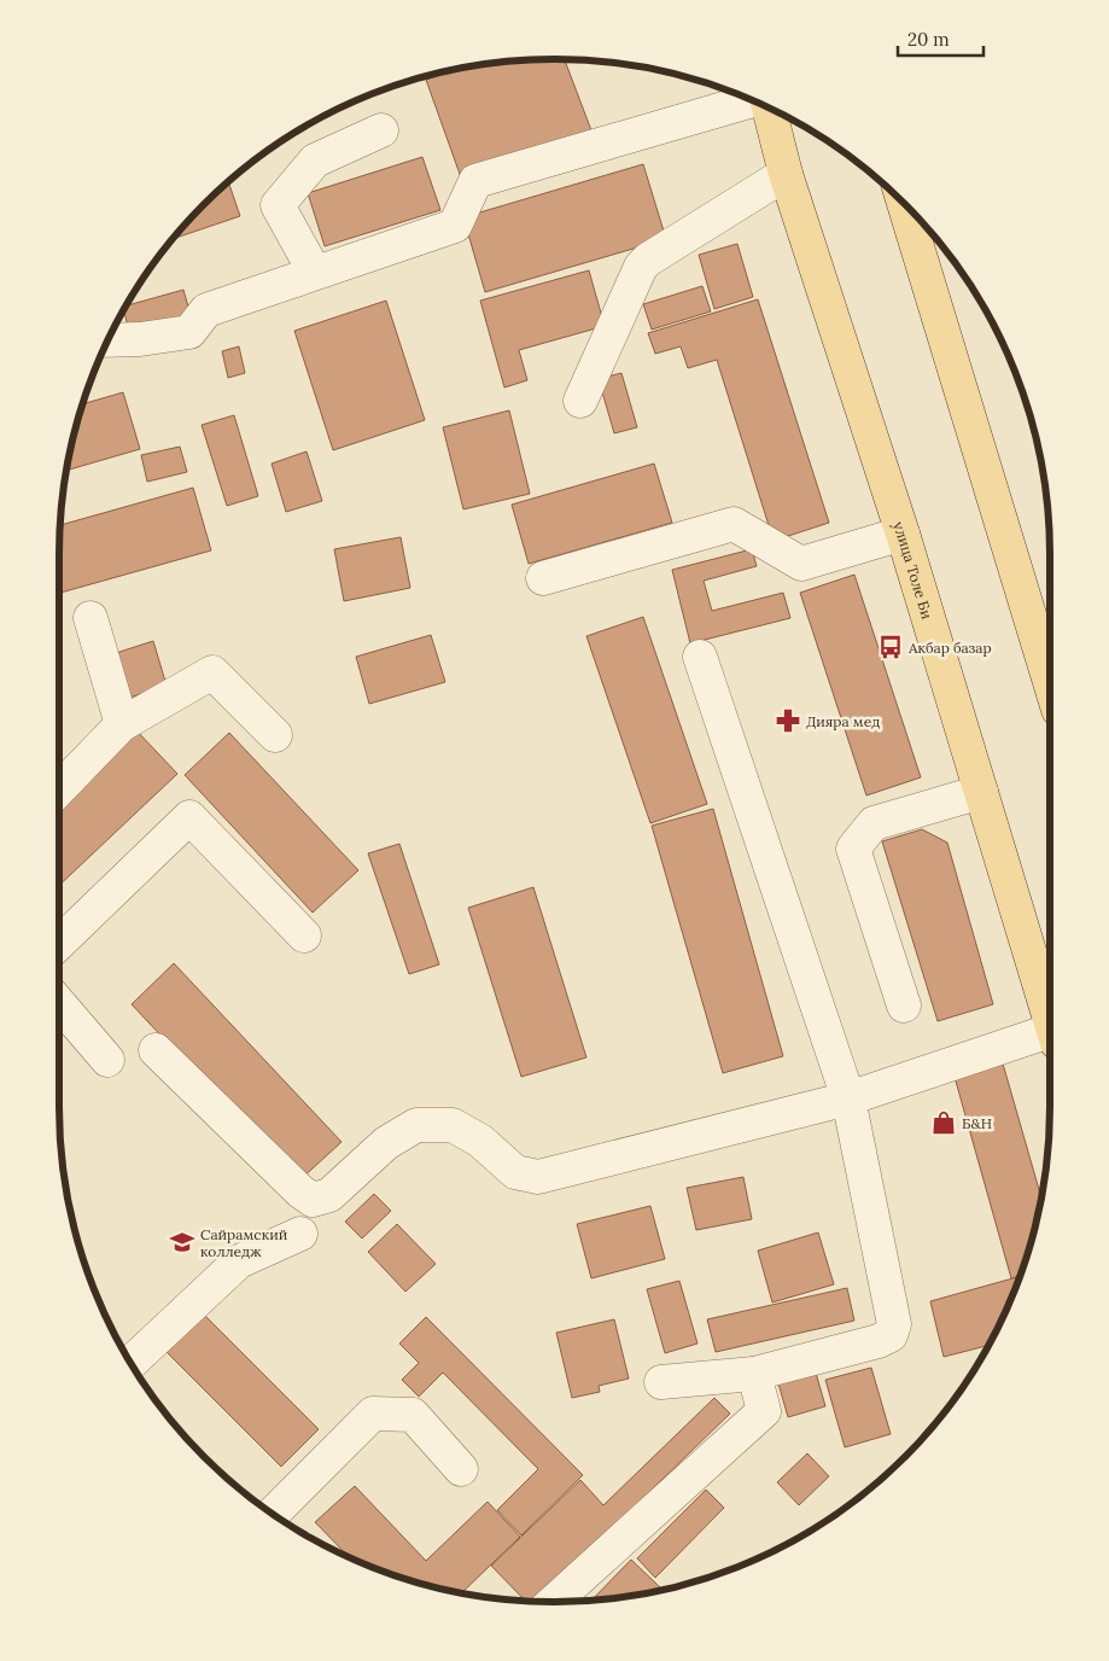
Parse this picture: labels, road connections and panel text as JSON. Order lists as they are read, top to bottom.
{
  "streets": {
    "main road": ["улица Толе Би"]
  },
  "places": {
    "bus stop": ["Акбар базар"],
    "pharmacy": ["Дияра мед"],
    "shop": ["Б&Н"],
    "school or university": ["Сайрамский колледж"]
  },
  "scale_bar": "20 m"
}
